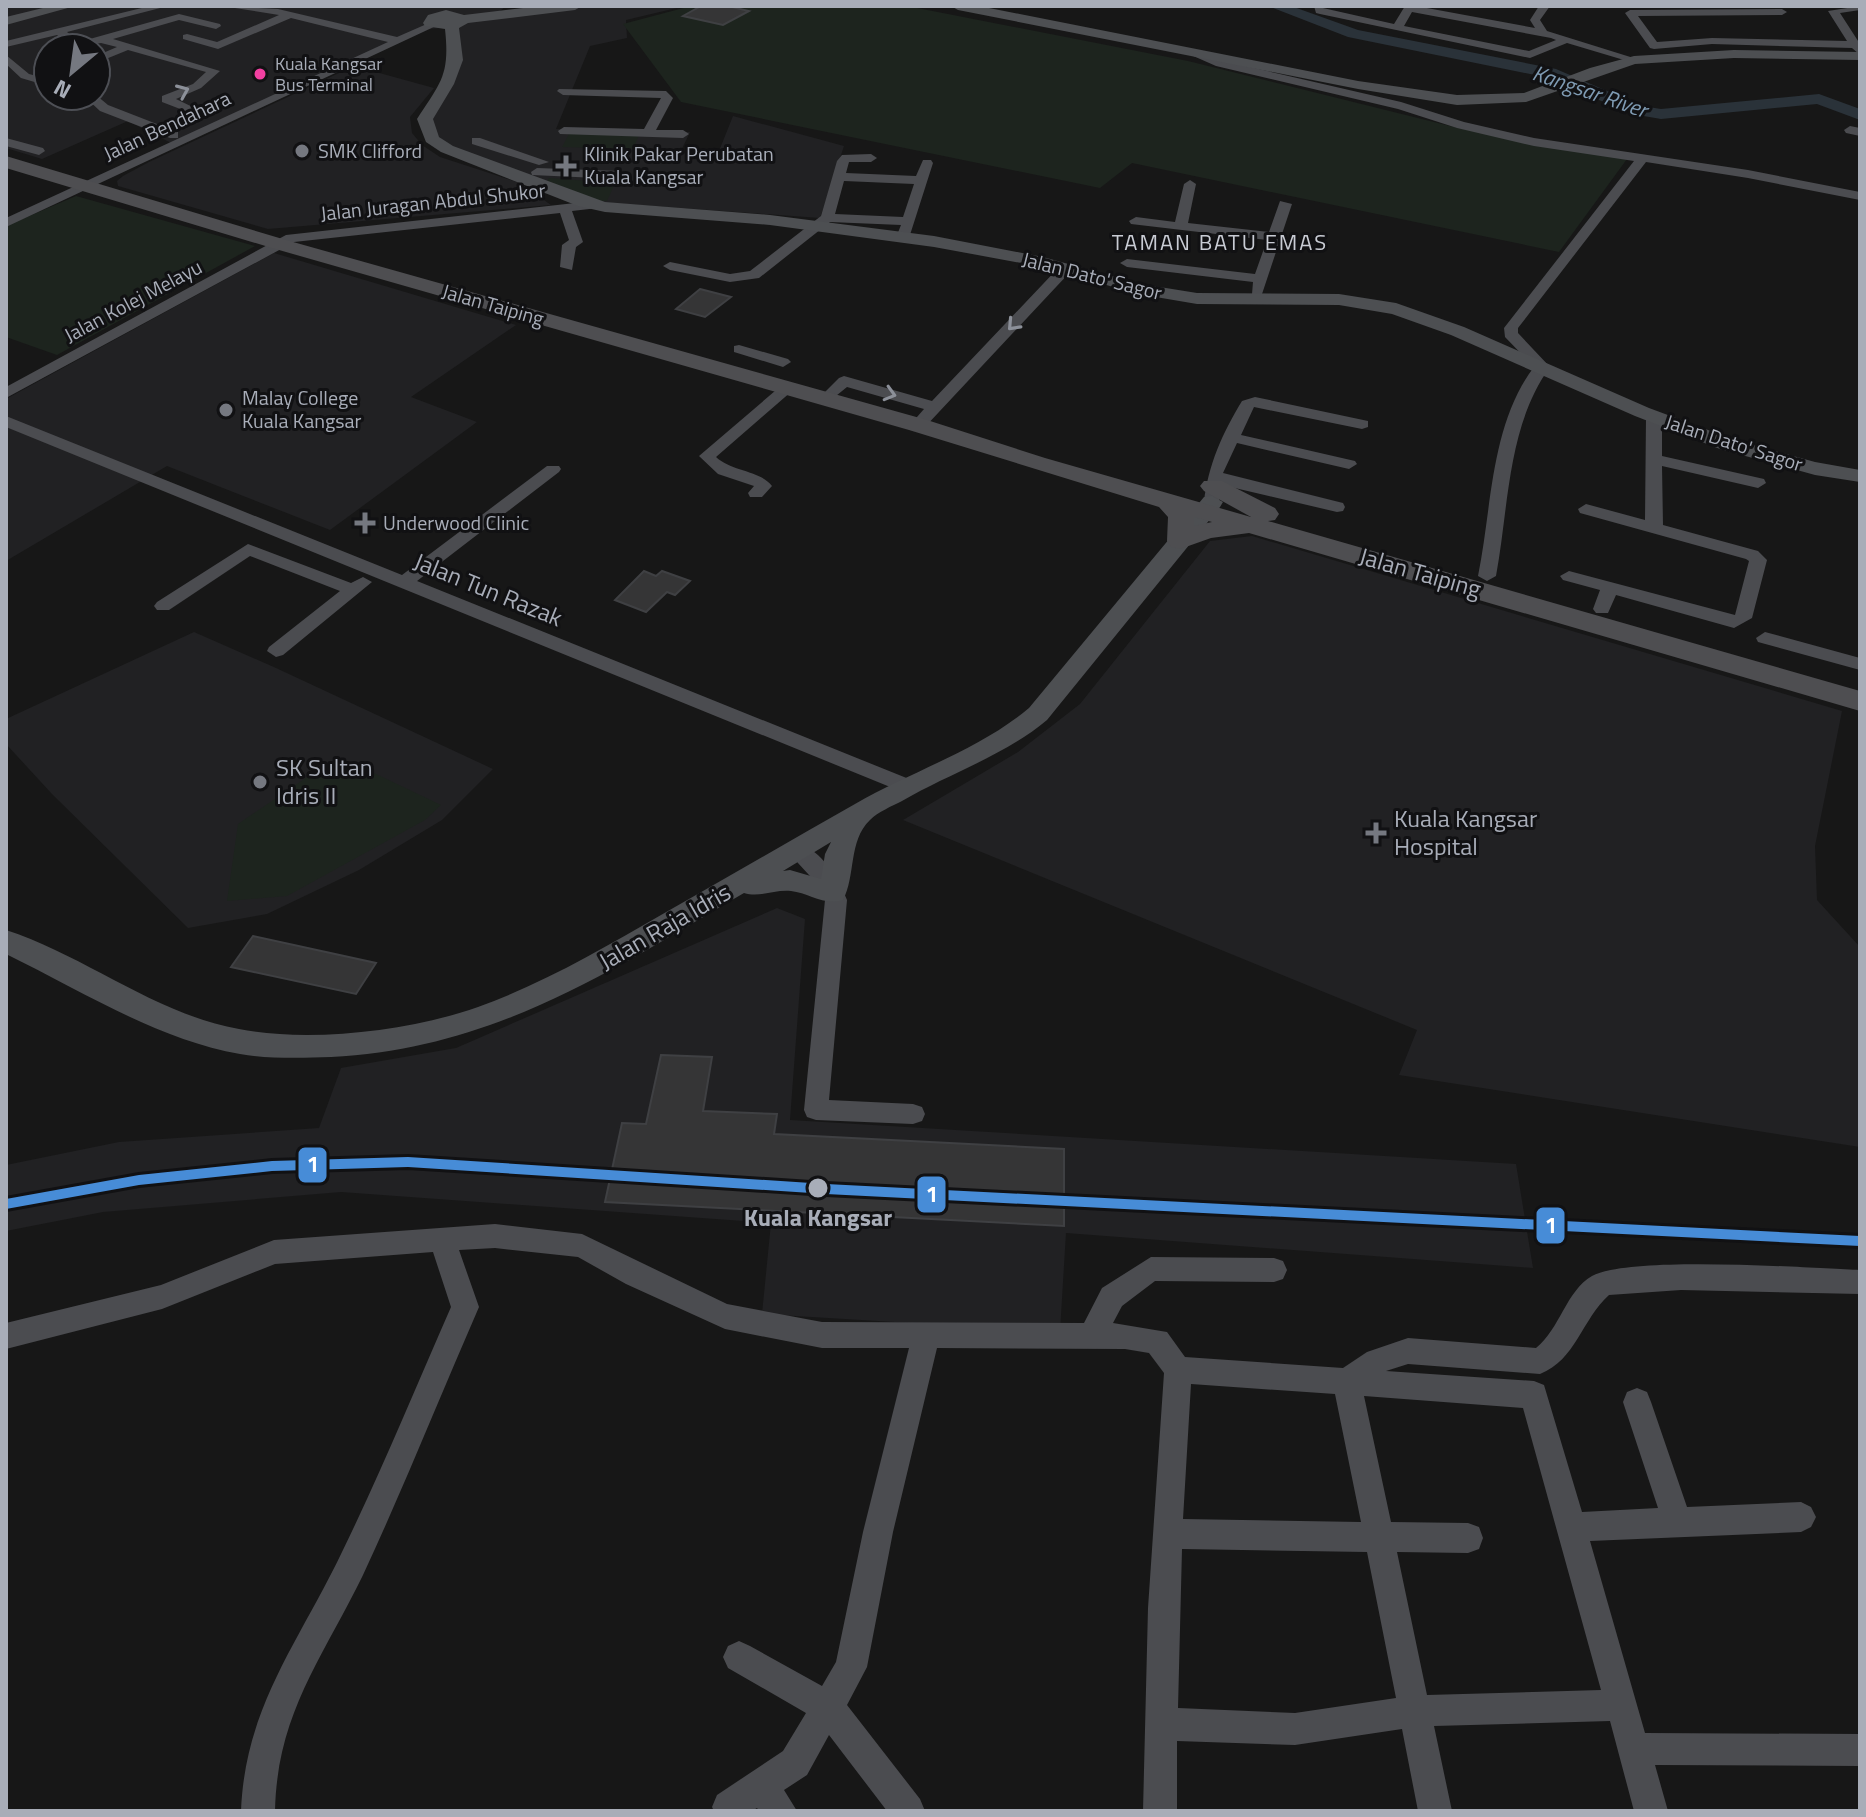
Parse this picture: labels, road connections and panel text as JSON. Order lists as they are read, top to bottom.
{
  "streets": {
    "highway": ["Jalan Taiping"],
    "main road": ["Jalan Dato' Sagor", "Jalan Raja Idris"],
    "street": [
      "Jalan Bendahara",
      "Jalan Juragan Abdul Shukor",
      "Jalan Kolej Melayu",
      "Jalan Tun Razak"
    ]
  },
  "crossings": [
    ["Jalan Bendahara", "Jalan Taiping"],
    ["Jalan Juragan Abdul Shukor", "Jalan Dato' Sagor"],
    ["Jalan Juragan Abdul Shukor", "Jalan Kolej Melayu"],
    ["Jalan Juragan Abdul Shukor", "Jalan Taiping"],
    ["Jalan Kolej Melayu", "Jalan Taiping"],
    ["Jalan Taiping", "Jalan Raja Idris"],
    ["Jalan Tun Razak", "Jalan Raja Idris"]
  ],
  "districts": ["TAMAN BATU EMAS"],
  "water": ["Kangsar River"],
  "places": {
    "other": [
      "Kuala Kangsar Bus Terminal",
      "SMK Clifford",
      "Malay College Kuala Kangsar",
      "SK Sultan Idris II",
      "Kuala Kangsar"
    ],
    "health": ["Klinik Pakar Perubatan Kuala Kangsar", "Underwood Clinic", "Kuala Kangsar Hospital"]
  },
  "lines": ["transit line 1"],
  "north": "bottom left"
}
